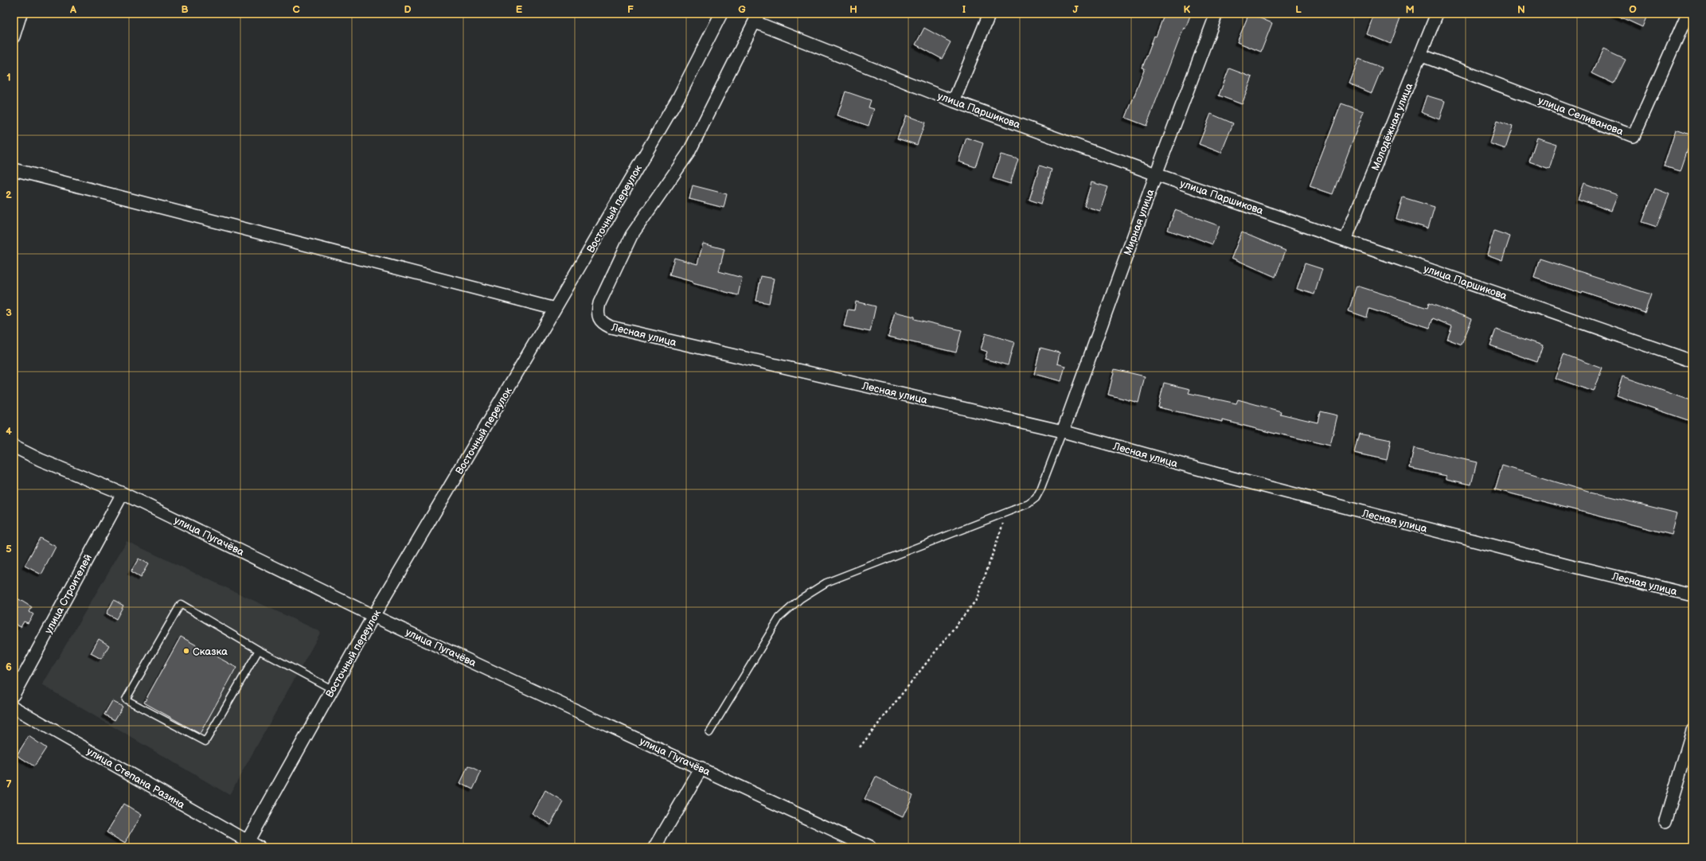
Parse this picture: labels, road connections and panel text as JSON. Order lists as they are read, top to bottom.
{
  "streets": {
    "street": [
      "улица Паршикова",
      "улица Селиванова",
      "Молодёжная улица",
      "Восточный переулок",
      "Мирная улица",
      "Лесная улица",
      "улица Пугачёва",
      "улица Строителей",
      "улица Степана Разина"
    ]
  },
  "crossings": [
    ["улица Паршикова", "Молодёжная улица"],
    ["улица Паршикова", "Мирная улица"],
    ["улица Паршикова", "Лесная улица"],
    ["улица Селиванова", "Молодёжная улица"],
    ["Восточный переулок", "улица Пугачёва"],
    ["Восточный переулок", "улица Степана Разина"],
    ["Мирная улица", "Лесная улица"],
    ["улица Пугачёва", "улица Строителей"]
  ],
  "places": ["Сказка"],
  "grid": {
    "columns": [
      "A",
      "B",
      "C",
      "D",
      "E",
      "F",
      "G",
      "H",
      "I",
      "J",
      "K",
      "L",
      "M",
      "N",
      "O"
    ],
    "rows": [
      "1",
      "2",
      "3",
      "4",
      "5",
      "6",
      "7"
    ]
  }
}
